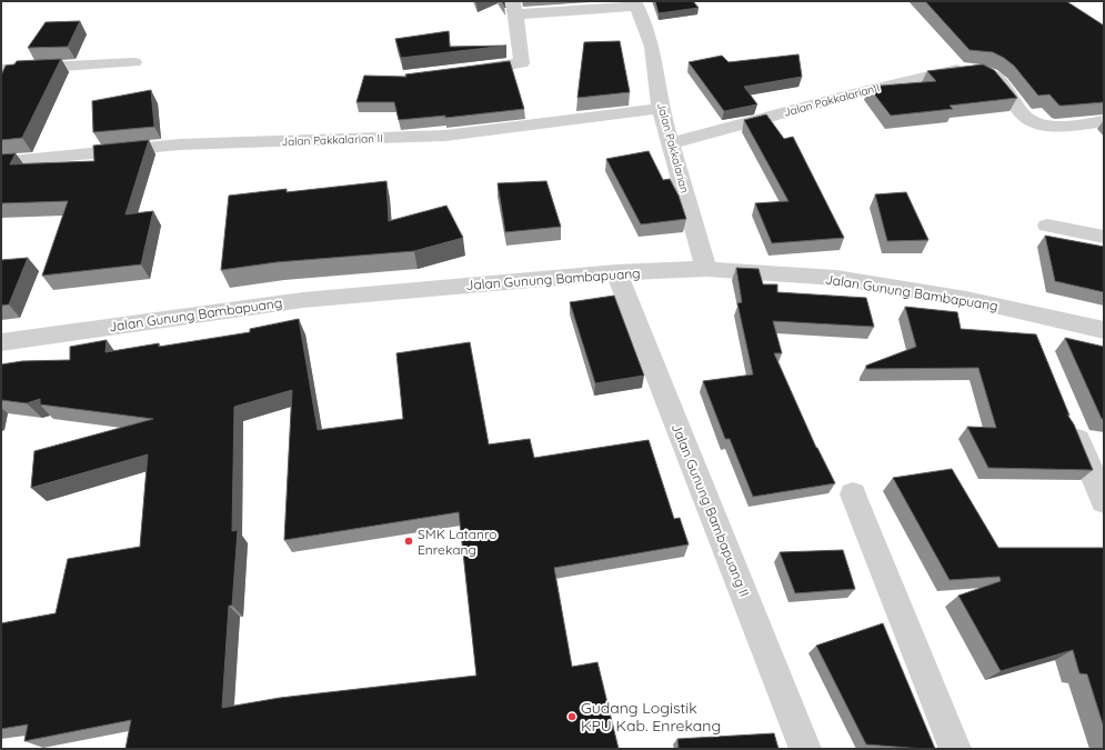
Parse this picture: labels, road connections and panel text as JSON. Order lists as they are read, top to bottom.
{
  "streets": {
    "street": [
      "Jalan Pakkalarian I",
      "Jalan Pakkalarian II",
      "Jalan Pakkalarian",
      "Jalan Gunung Bambapuang",
      "Jalan Gunung Bambapuang II"
    ]
  },
  "crossings": [
    ["Jalan Pakkalarian I", "Jalan Pakkalarian"],
    ["Jalan Pakkalarian II", "Jalan Pakkalarian"],
    ["Jalan Pakkalarian", "Jalan Gunung Bambapuang"],
    ["Jalan Gunung Bambapuang", "Jalan Gunung Bambapuang II"]
  ],
  "places": ["SMK Latanro Enrekang", "Gudang Logistik KPU Kab. Enrekang"]
}
